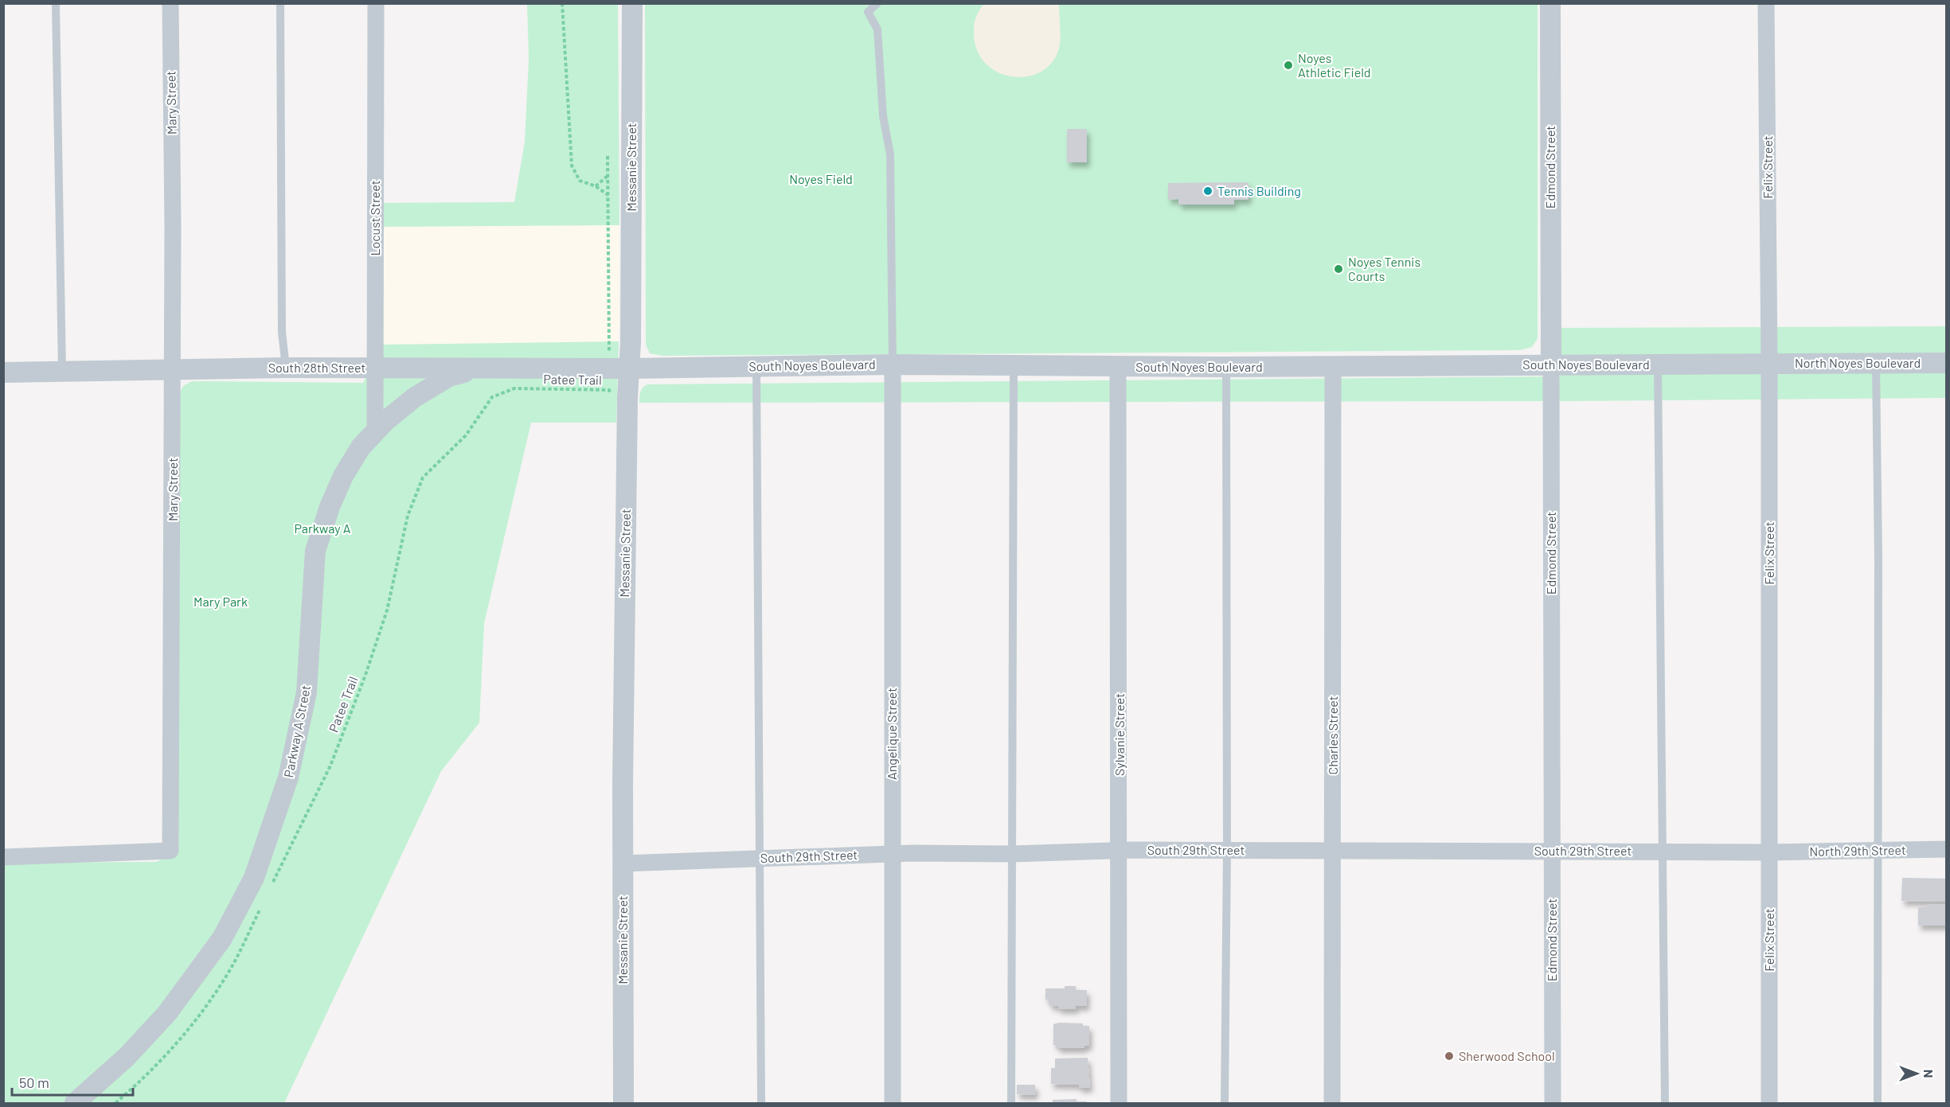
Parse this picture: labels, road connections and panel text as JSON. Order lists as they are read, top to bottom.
{
  "streets": {
    "street": [
      "Mary Street",
      "Messanie Street",
      "Edmond Street",
      "Felix Street",
      "Locust Street",
      "North Noyes Boulevard",
      "South Noyes Boulevard",
      "South 28th Street",
      "Parkway A Street",
      "Angelique Street",
      "Sylvanie Street",
      "Charles Street",
      "South 29th Street",
      "North 29th Street"
    ],
    "path": ["Patee Trail"]
  },
  "crossings": [
    ["Mary Street", "South 28th Street"],
    ["Messanie Street", "South Noyes Boulevard"],
    ["Messanie Street", "South 28th Street"],
    ["Messanie Street", "Patee Trail"],
    ["Messanie Street", "South 29th Street"],
    ["Edmond Street", "South Noyes Boulevard"],
    ["Edmond Street", "South 29th Street"],
    ["Felix Street", "North Noyes Boulevard"],
    ["Felix Street", "South Noyes Boulevard"],
    ["Felix Street", "South 29th Street"],
    ["Felix Street", "North 29th Street"],
    ["Locust Street", "South 28th Street"],
    ["Locust Street", "Parkway A Street"],
    ["North Noyes Boulevard", "South Noyes Boulevard"],
    ["South Noyes Boulevard", "South 28th Street"],
    ["South Noyes Boulevard", "Patee Trail"],
    ["South Noyes Boulevard", "Angelique Street"],
    ["South Noyes Boulevard", "Sylvanie Street"],
    ["South Noyes Boulevard", "Charles Street"],
    ["South 28th Street", "Patee Trail"],
    ["South 28th Street", "Parkway A Street"],
    ["Angelique Street", "South 29th Street"],
    ["Sylvanie Street", "South 29th Street"],
    ["Charles Street", "South 29th Street"],
    ["South 29th Street", "North 29th Street"]
  ],
  "parks": ["Noyes Field", "Parkway A", "Mary Park"],
  "places": [
    "Noyes Athletic Field",
    "Tennis Building",
    "Noyes Tennis Courts",
    "Sherwood School"
  ],
  "scale_bar": "50 m",
  "north": "right"
}
